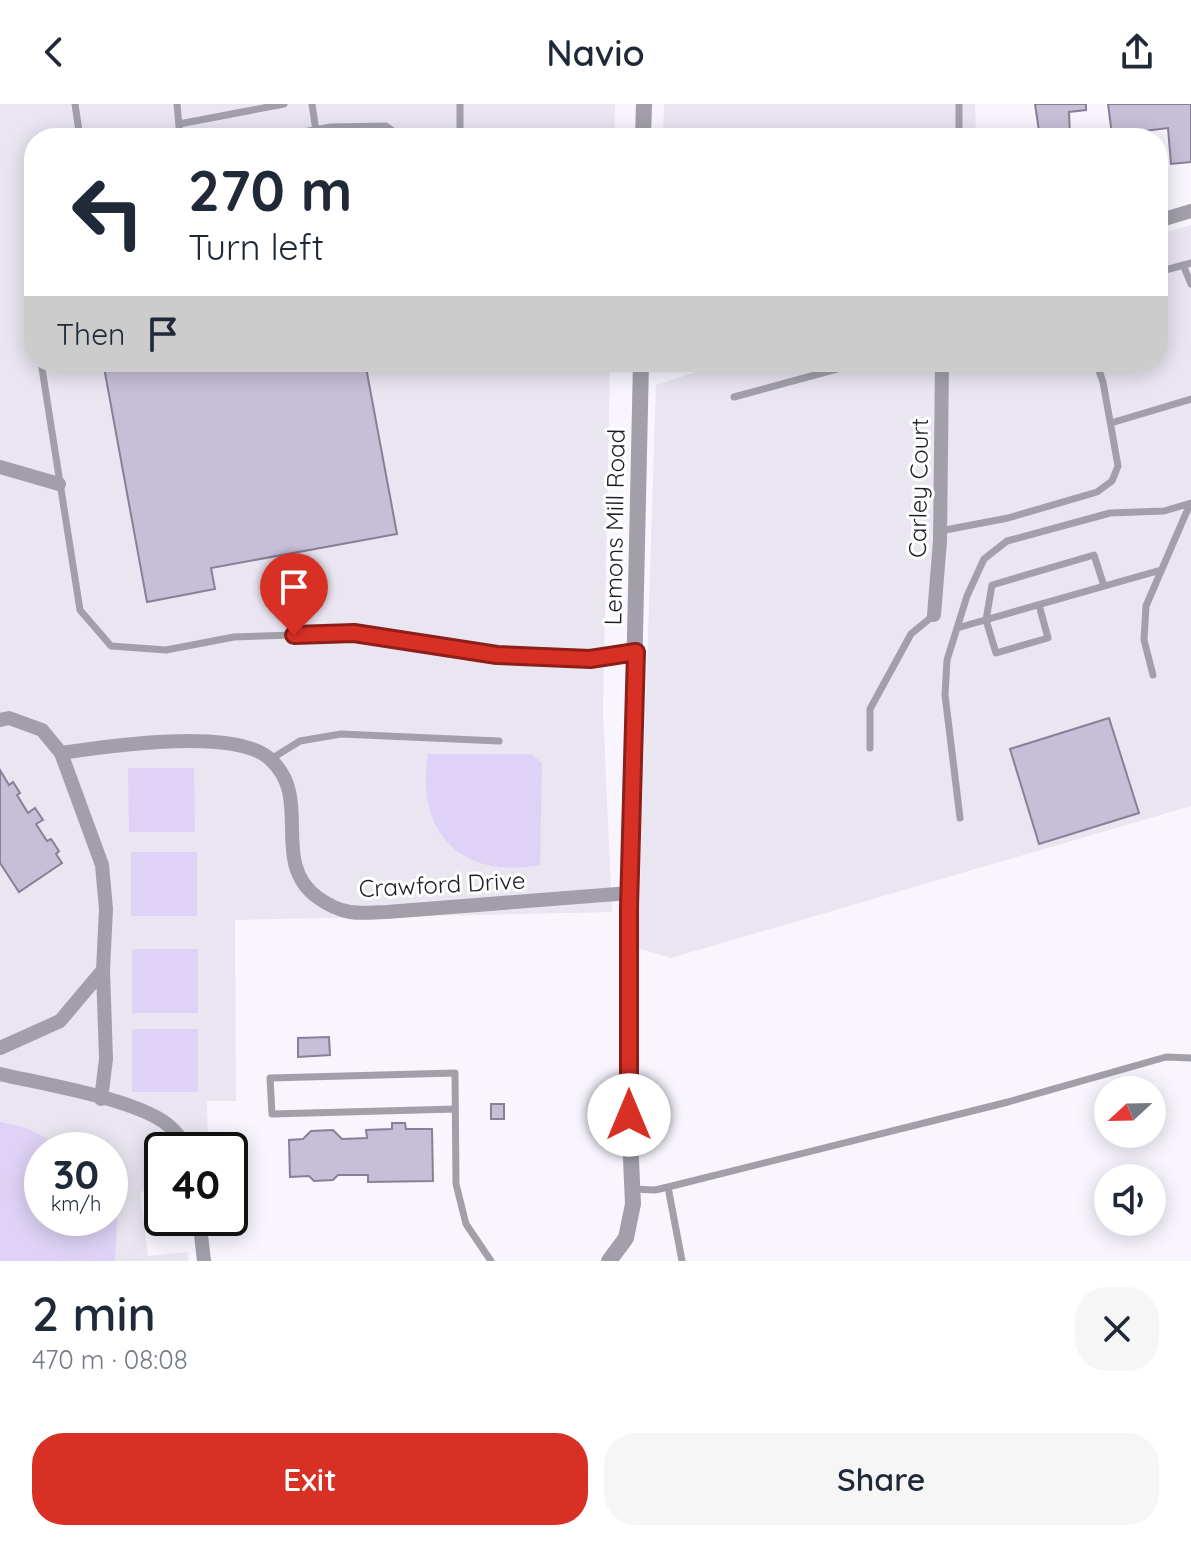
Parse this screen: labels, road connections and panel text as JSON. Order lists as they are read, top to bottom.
{
  "streets": {
    "street": ["Carley Court", "Lemons Mill Road", "Crawford Drive"]
  },
  "crossings": [
    ["Lemons Mill Road", "Crawford Drive"]
  ],
  "north": "left",
  "page": {
    "header": "Navio",
    "turn": ["270 m", "Turn left"],
    "then": "Then",
    "speed": "30 km/h",
    "limit": "40",
    "heading": ["2 min", "470 m · 08:08"],
    "buttons": ["Exit", "Share"]
  }
}
